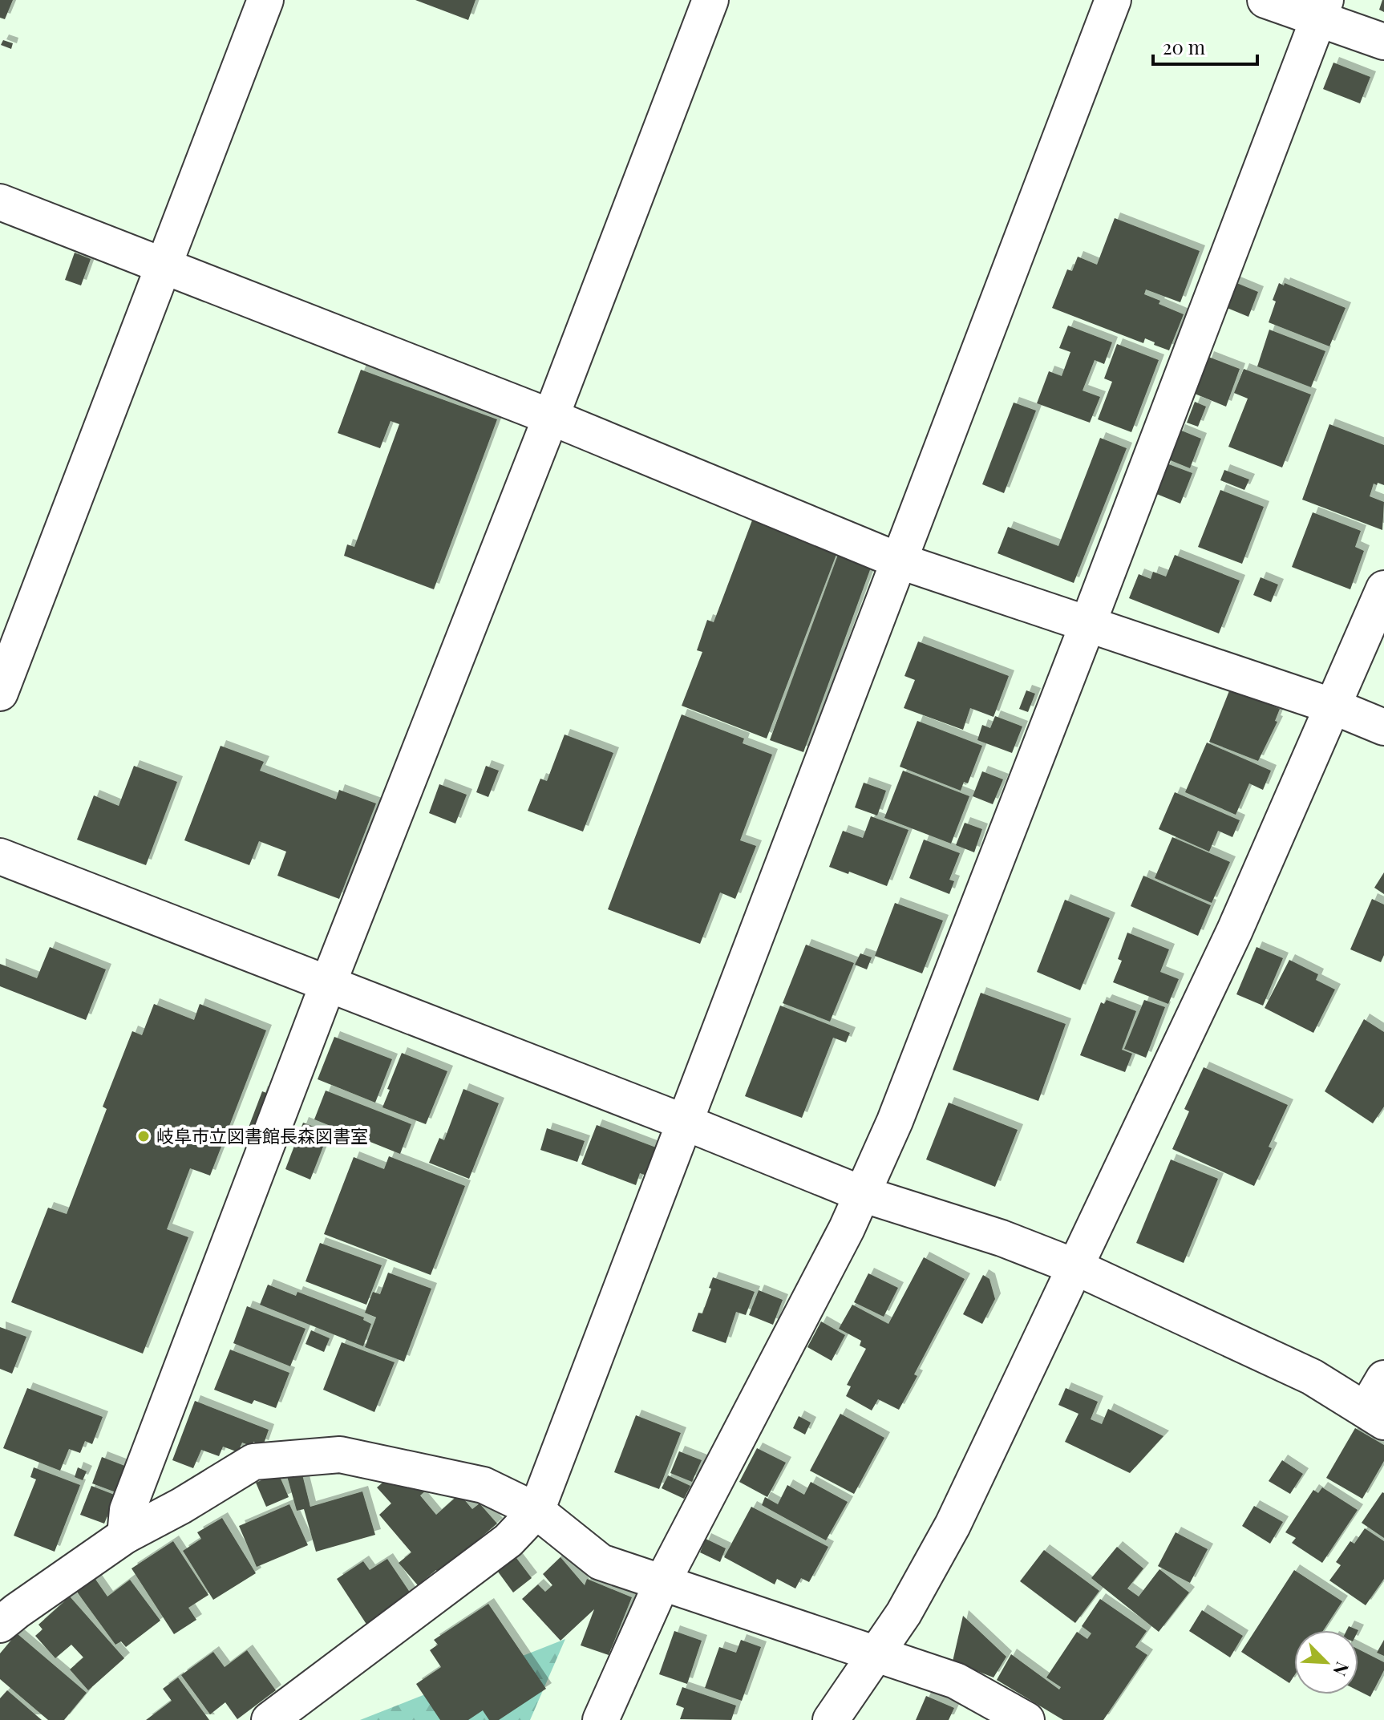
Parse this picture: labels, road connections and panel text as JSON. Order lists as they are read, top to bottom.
{
  "places": ["岐阜市立図書館長森図書室"],
  "scale_bar": "20 m",
  "north": "bottom right"
}
